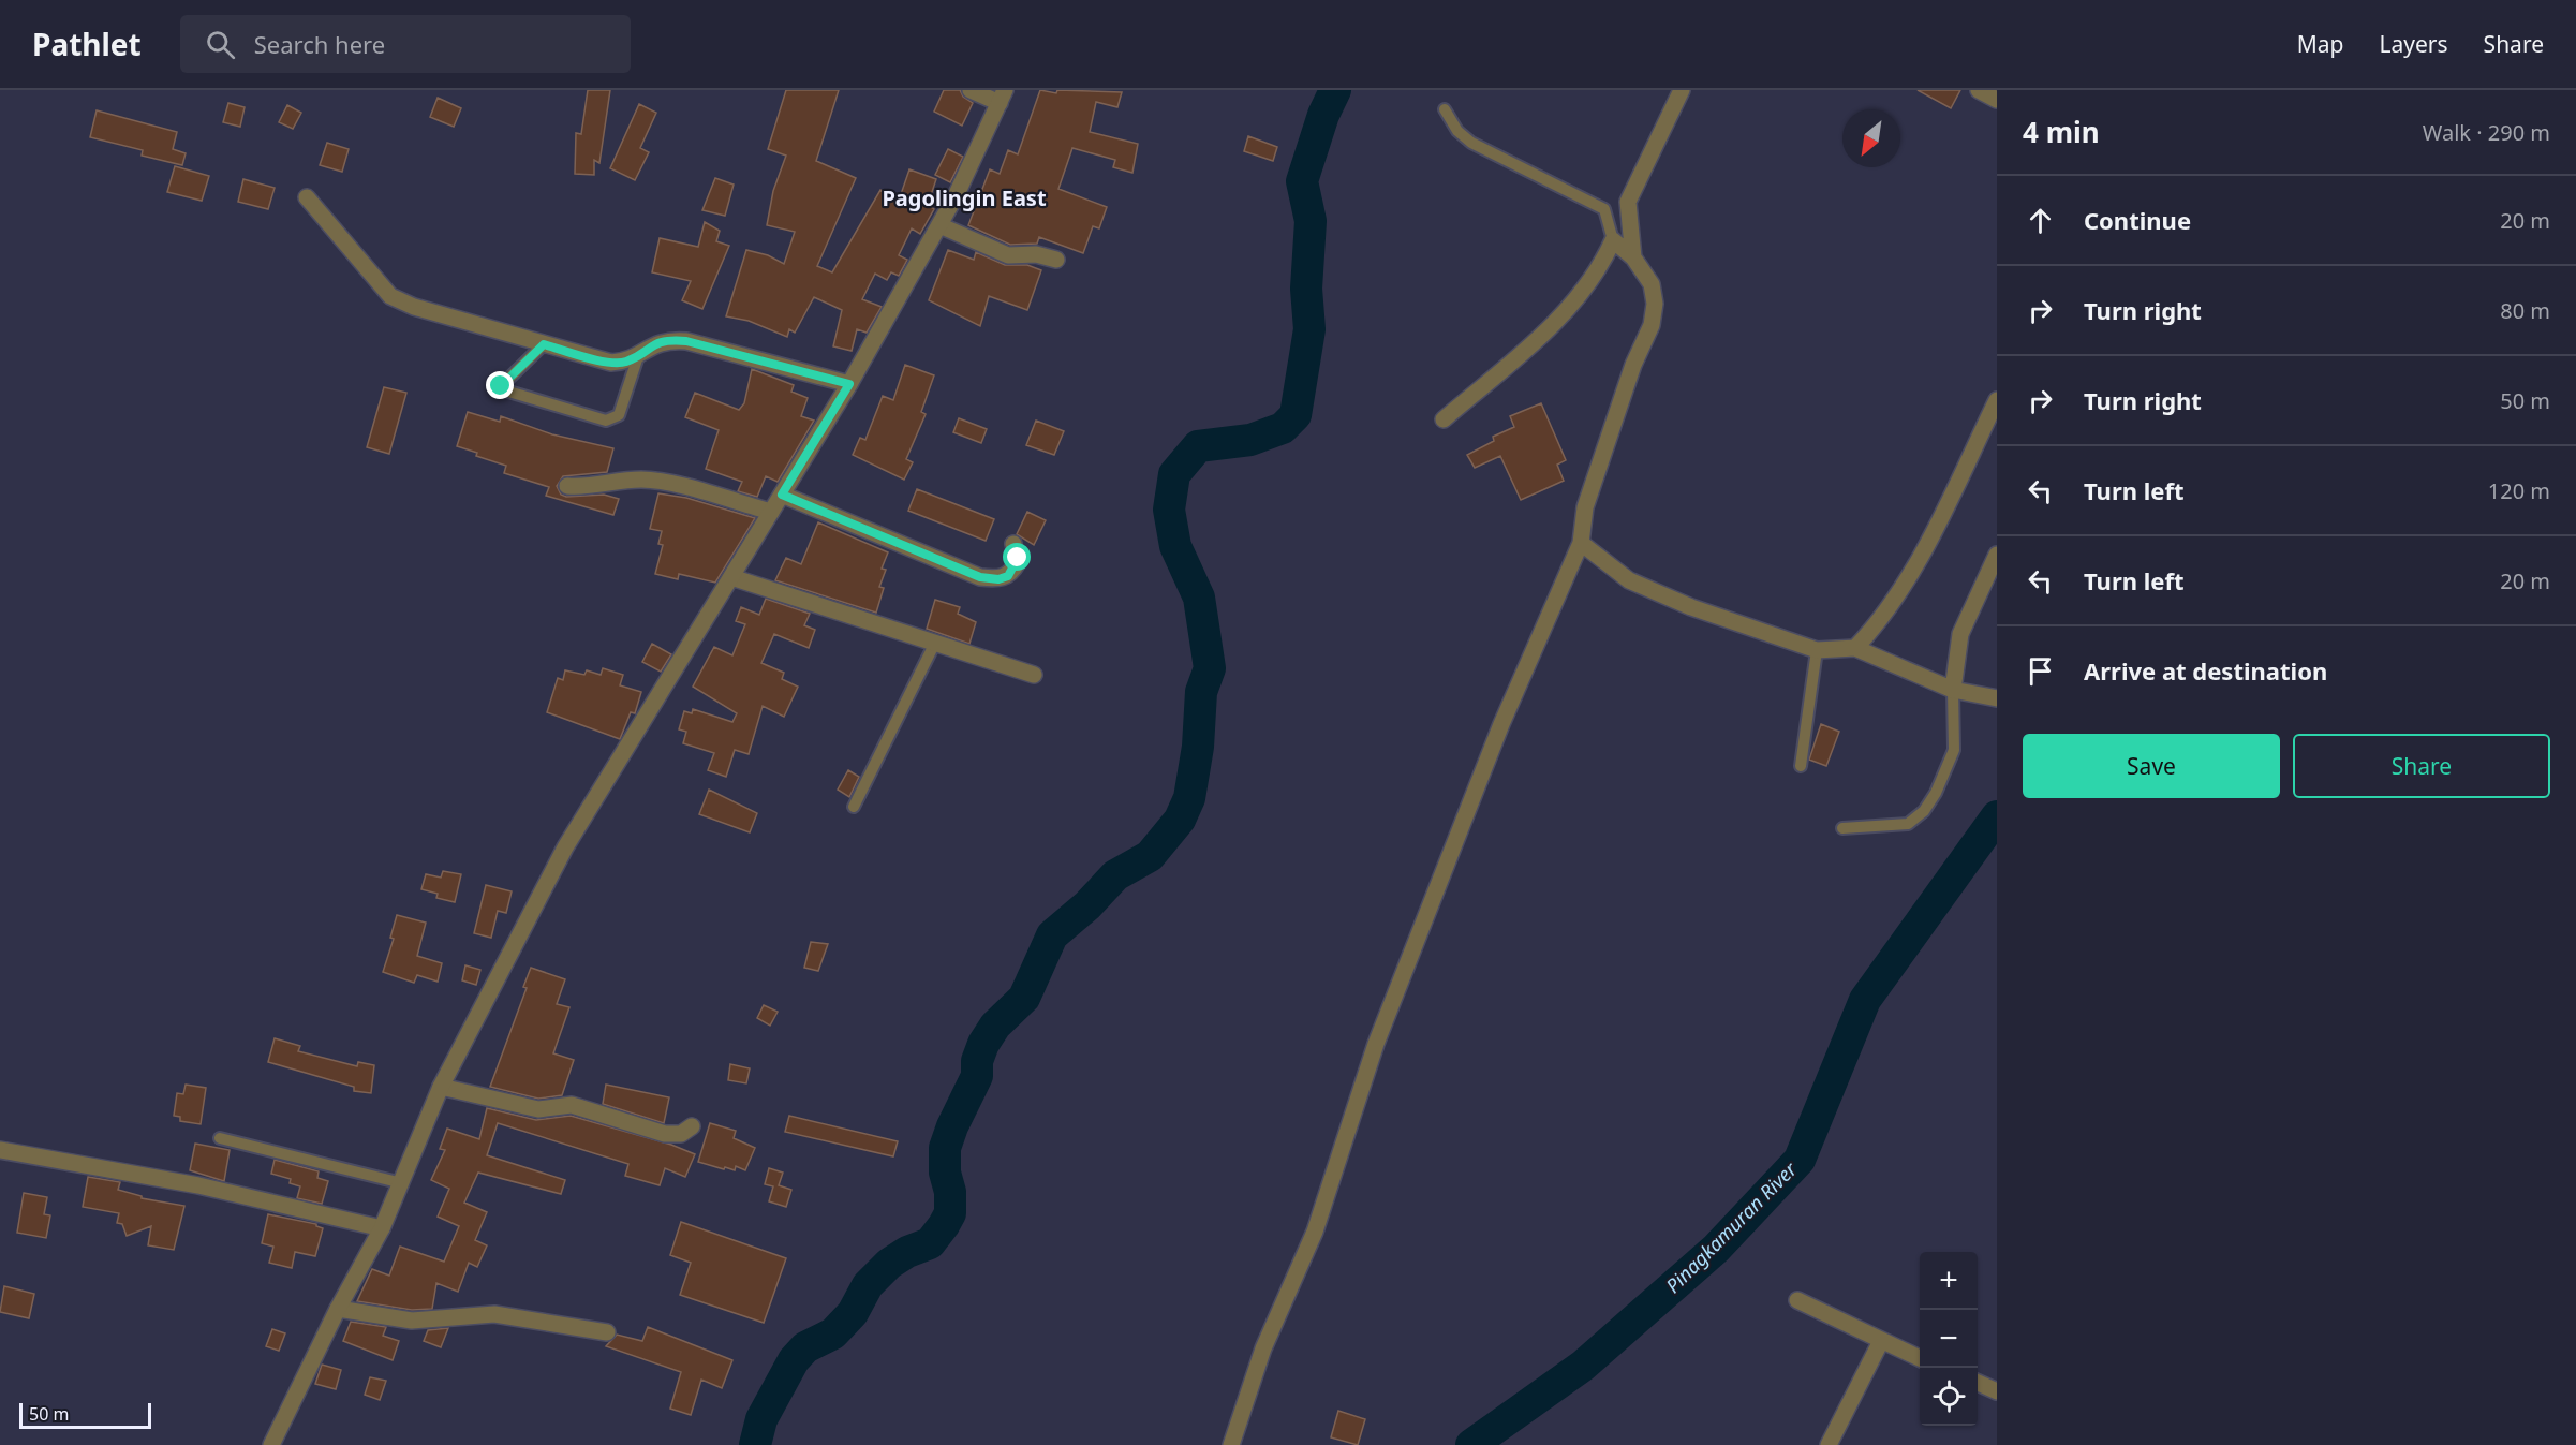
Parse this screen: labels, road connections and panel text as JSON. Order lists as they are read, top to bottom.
{
  "districts": ["Pagolingin East"],
  "water": ["Pinagkamuran River"],
  "scale_bar": "50 m",
  "north": "bottom left",
  "page": {
    "header": "Pathlet",
    "search": "Search here",
    "nav": ["Map", "Layers", "Share"],
    "heading": ["4 min", "Walk · 290 m"],
    "list": [
      ["Continue", "20 m"],
      ["Turn right", "80 m"],
      ["Turn right", "50 m"],
      ["Turn left", "120 m"],
      ["Turn left", "20 m"],
      "Arrive at destination"
    ],
    "buttons": ["Save", "Share"],
    "map_buttons": ["+", "−"],
    "scale": "50 m"
  }
}
